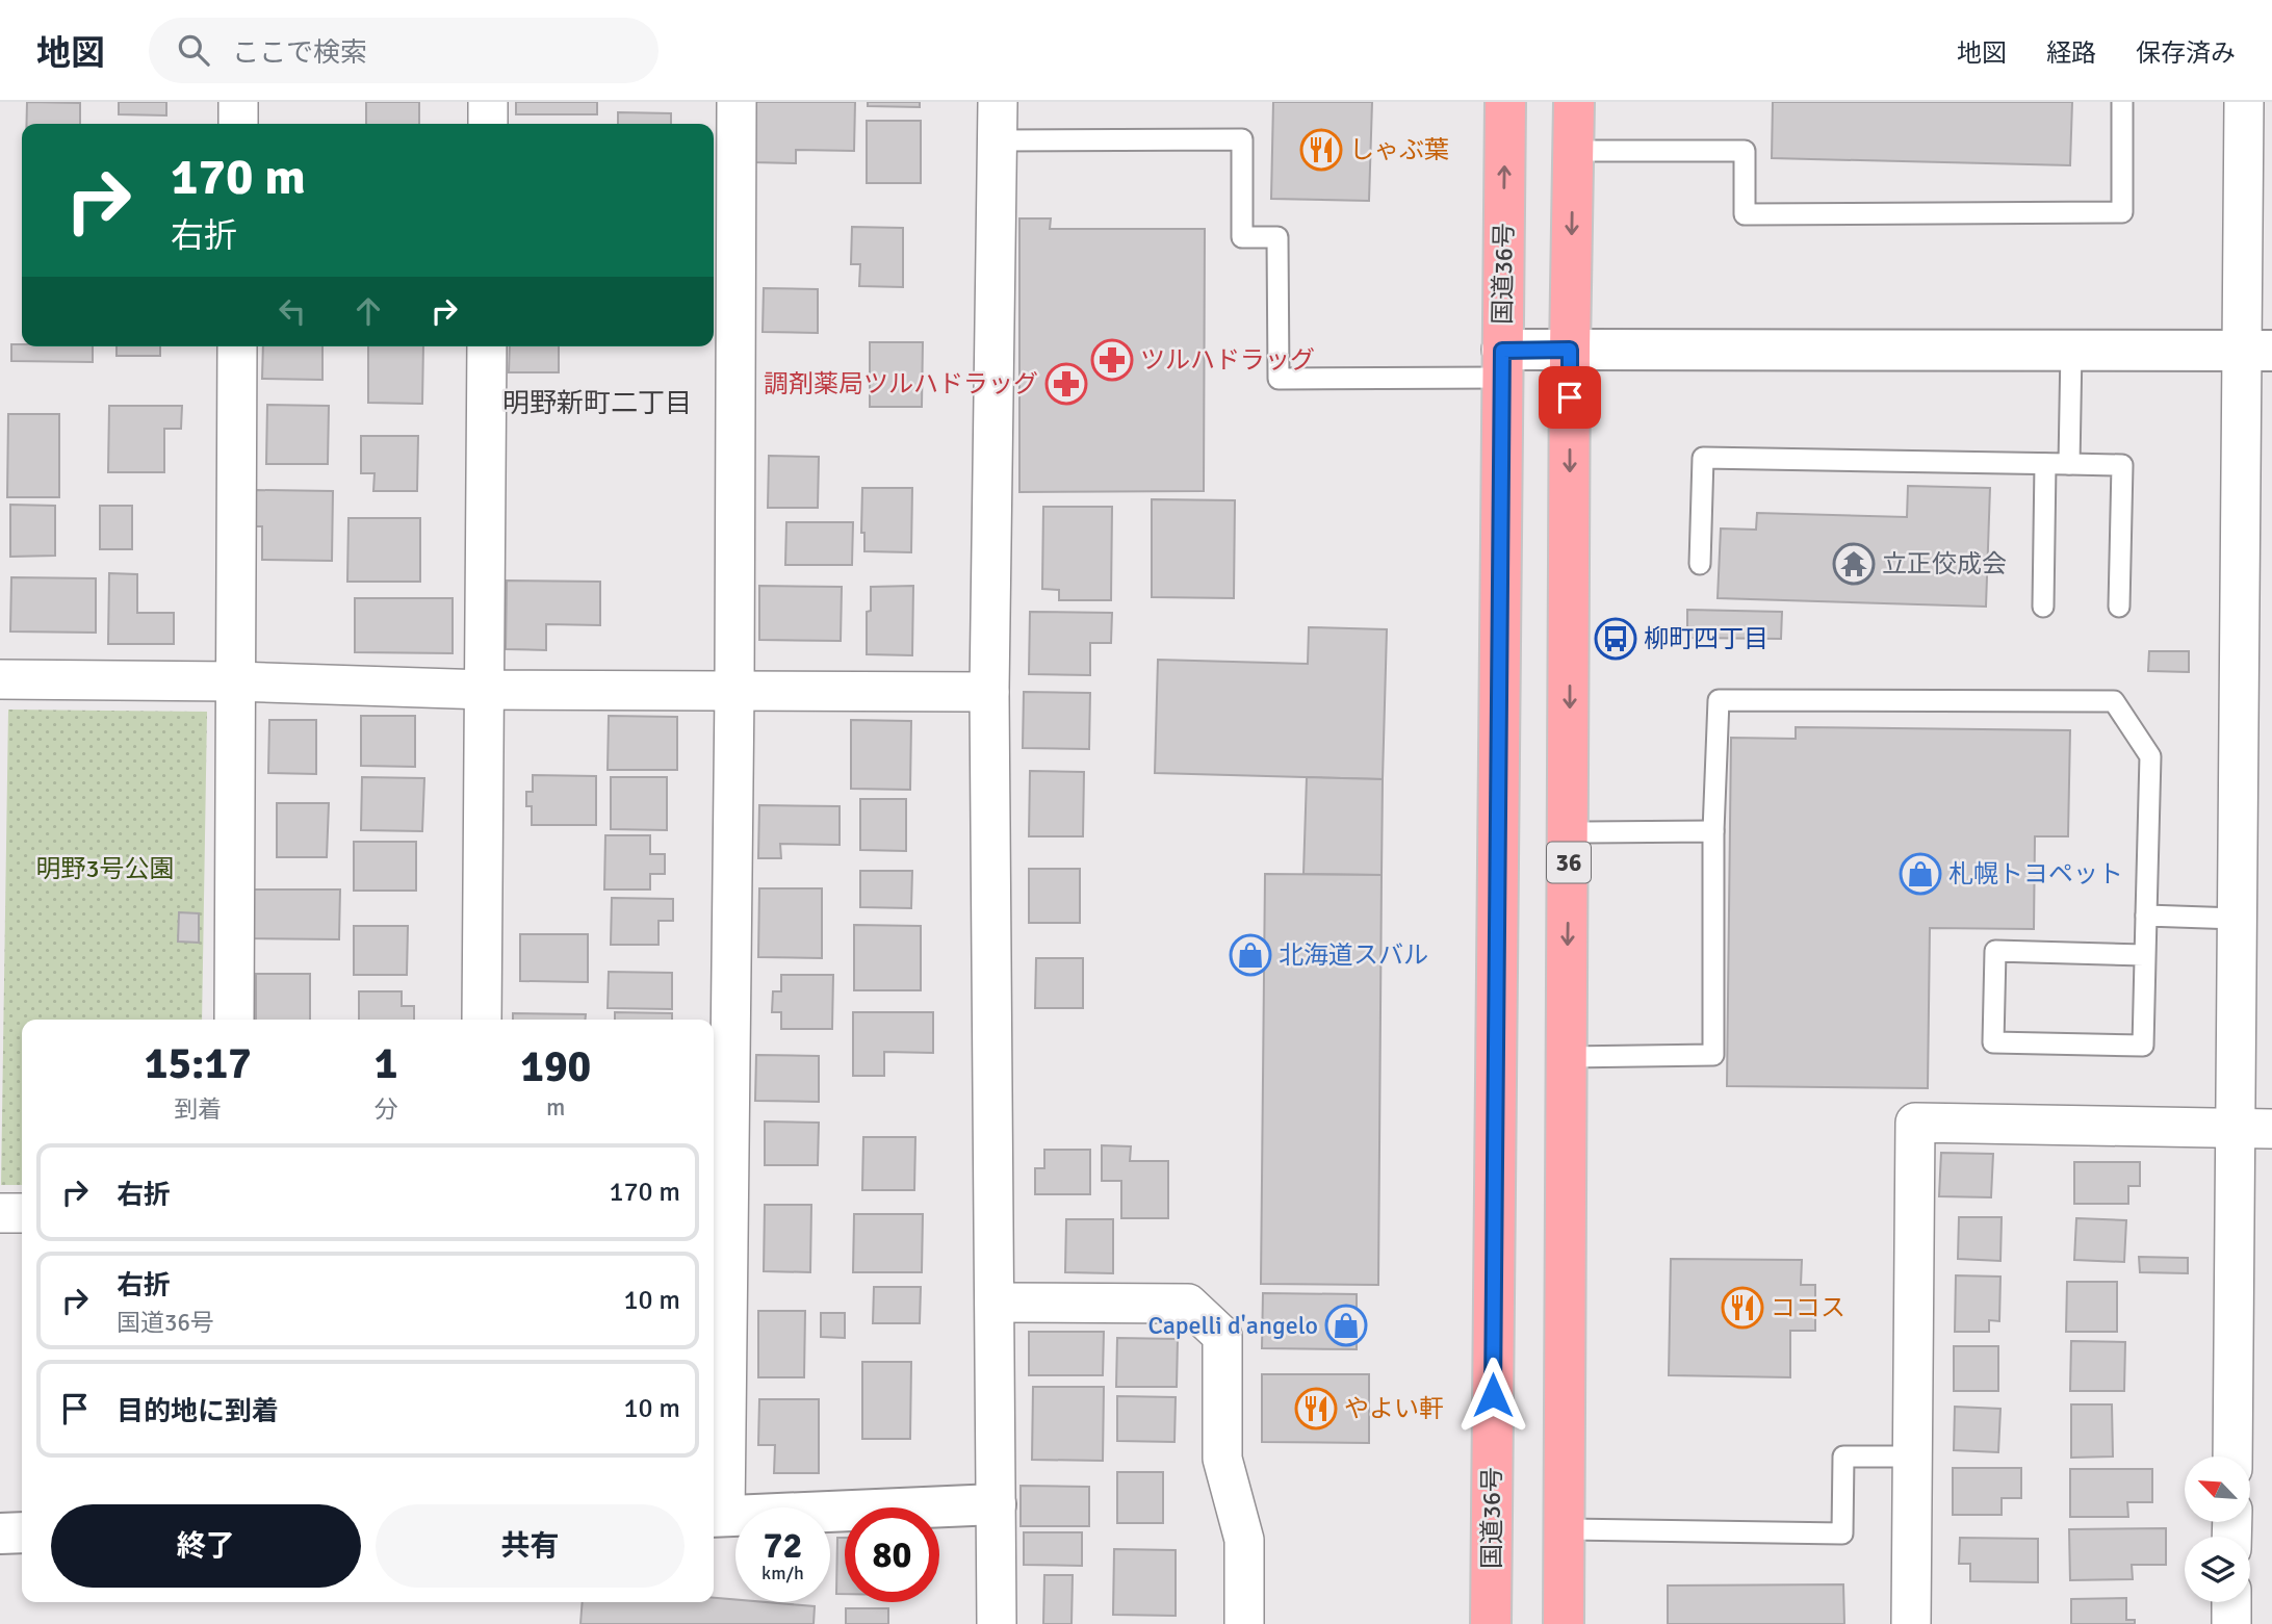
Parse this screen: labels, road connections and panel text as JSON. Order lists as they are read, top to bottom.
{
  "streets": {
    "highway": ["国道36号", "36"]
  },
  "districts": ["明野新町二丁目"],
  "parks": ["明野3号公園"],
  "places": {
    "restaurant": ["しゃぶ葉", "ココス", "やよい軒"],
    "pharmacy": ["ツルハドラッグ", "調剤薬局ツルハドラッグ"],
    "temple": ["立正佼成会"],
    "bus stop": ["柳町四丁目"],
    "shop": ["札幌トヨペット", "北海道スバル", "Capelli d'angelo"]
  },
  "north": "top left",
  "page": {
    "header": "地図",
    "search": "ここで検索",
    "nav": ["地図", "経路", "保存済み"],
    "turn": ["170 m", "右折"],
    "eta": [
      "15:17",
      "到着",
      "1",
      "分",
      "190",
      "m"
    ],
    "list": [
      {
        "name": "右折",
        "value": "170 m"
      },
      {
        "name": "右折",
        "note": "国道36号",
        "value": "10 m"
      },
      {
        "name": "目的地に到着",
        "value": "10 m"
      }
    ],
    "buttons": ["終了", "共有"],
    "speed": "72 km/h",
    "limit": "80"
  }
}
